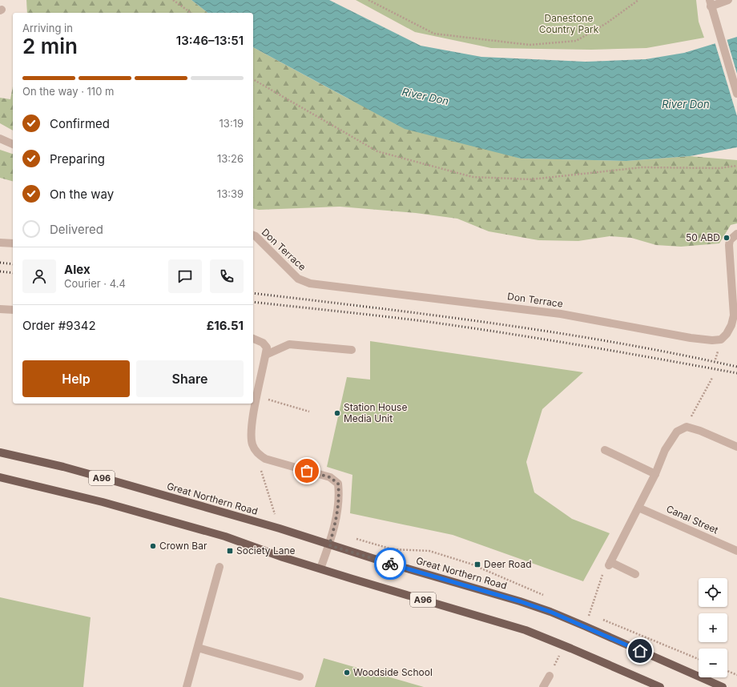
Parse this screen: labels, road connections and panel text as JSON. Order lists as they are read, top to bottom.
{
  "streets": {
    "main road": ["A96", "Great Northern Road"],
    "street": ["Don Terrace", "Canal Street"]
  },
  "water": ["River Don"],
  "parks": ["Danestone Country Park"],
  "places": {
    "other": [
      "50 ABD",
      "Station House Media Unit",
      "Crown Bar",
      "Woodside School"
    ],
    "transit": ["Society Lane", "Deer Road"]
  },
  "page": {
    "heading": ["2 min", "Arriving in", "13:46–13:51"],
    "panel": [
      "Alex",
      "Courier · 4.4",
      "Order #9342",
      "£16.51"
    ],
    "bar": "On the way · 110 m",
    "list": [
      ["Confirmed", "13:19"],
      ["Preparing", "13:26"],
      ["On the way", "13:39"],
      "Delivered"
    ],
    "buttons": ["Help", "Share"],
    "map_buttons": ["+", "−"]
  }
}
